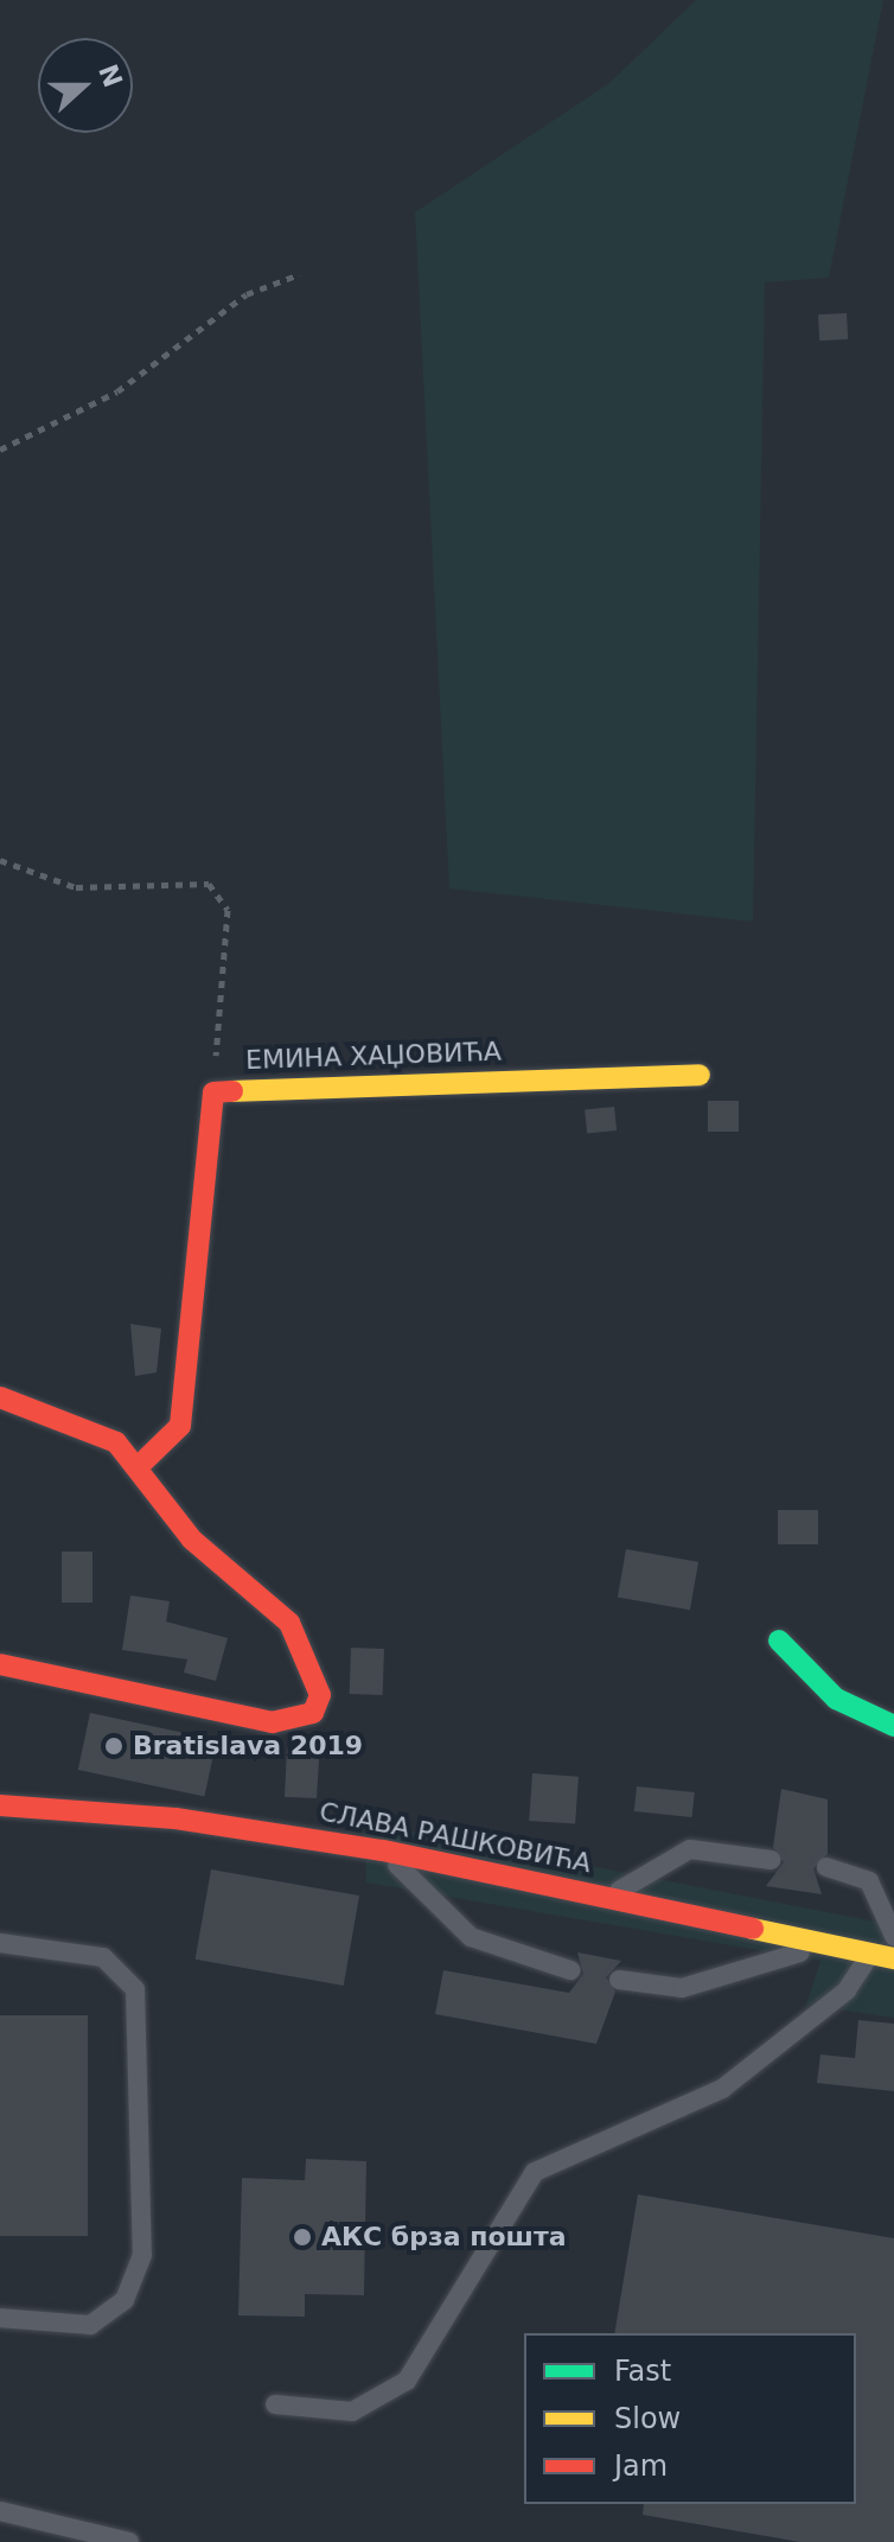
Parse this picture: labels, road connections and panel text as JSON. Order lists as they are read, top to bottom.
{
  "streets": {
    "street": ["ЕМИНА ХАЏОВИЋА", "СЛАВА РАШКОВИЋА"]
  },
  "places": ["Bratislava 2019", "АКС брза пошта"],
  "legend": ["Fast", "Slow", "Jam"],
  "north": "right"
}
